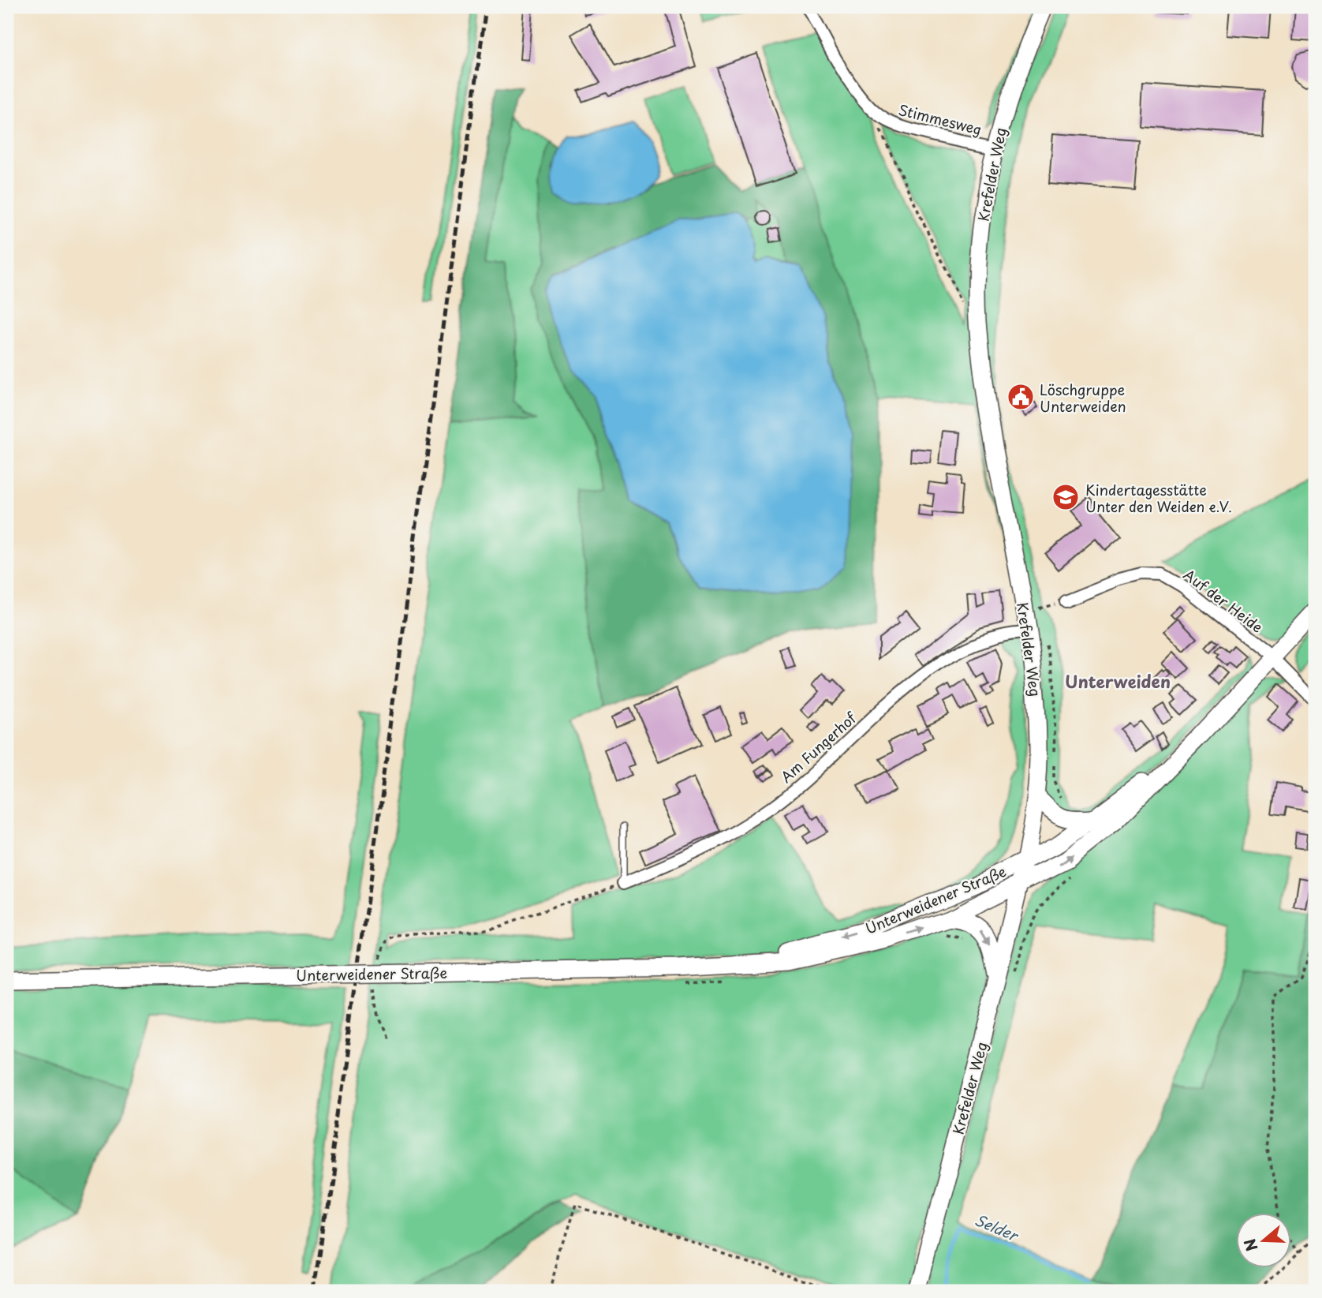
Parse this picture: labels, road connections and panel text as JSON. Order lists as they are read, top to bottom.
{
  "streets": {
    "street": [
      "Stimmesweg",
      "Krefelder Weg",
      "Auf der Heide",
      "Am Fungerhof",
      "Unterweidener Straße"
    ]
  },
  "crossings": [
    ["Stimmesweg", "Krefelder Weg"],
    ["Krefelder Weg", "Am Fungerhof"],
    ["Krefelder Weg", "Unterweidener Straße"],
    ["Auf der Heide", "Unterweidener Straße"]
  ],
  "districts": ["Unterweiden"],
  "water": ["Selder"],
  "places": {
    "public building": ["Löschgruppe Unterweiden"],
    "school or university": ["Kindertagesstätte Unter den Weiden e.V."]
  },
  "north": "left"
}
